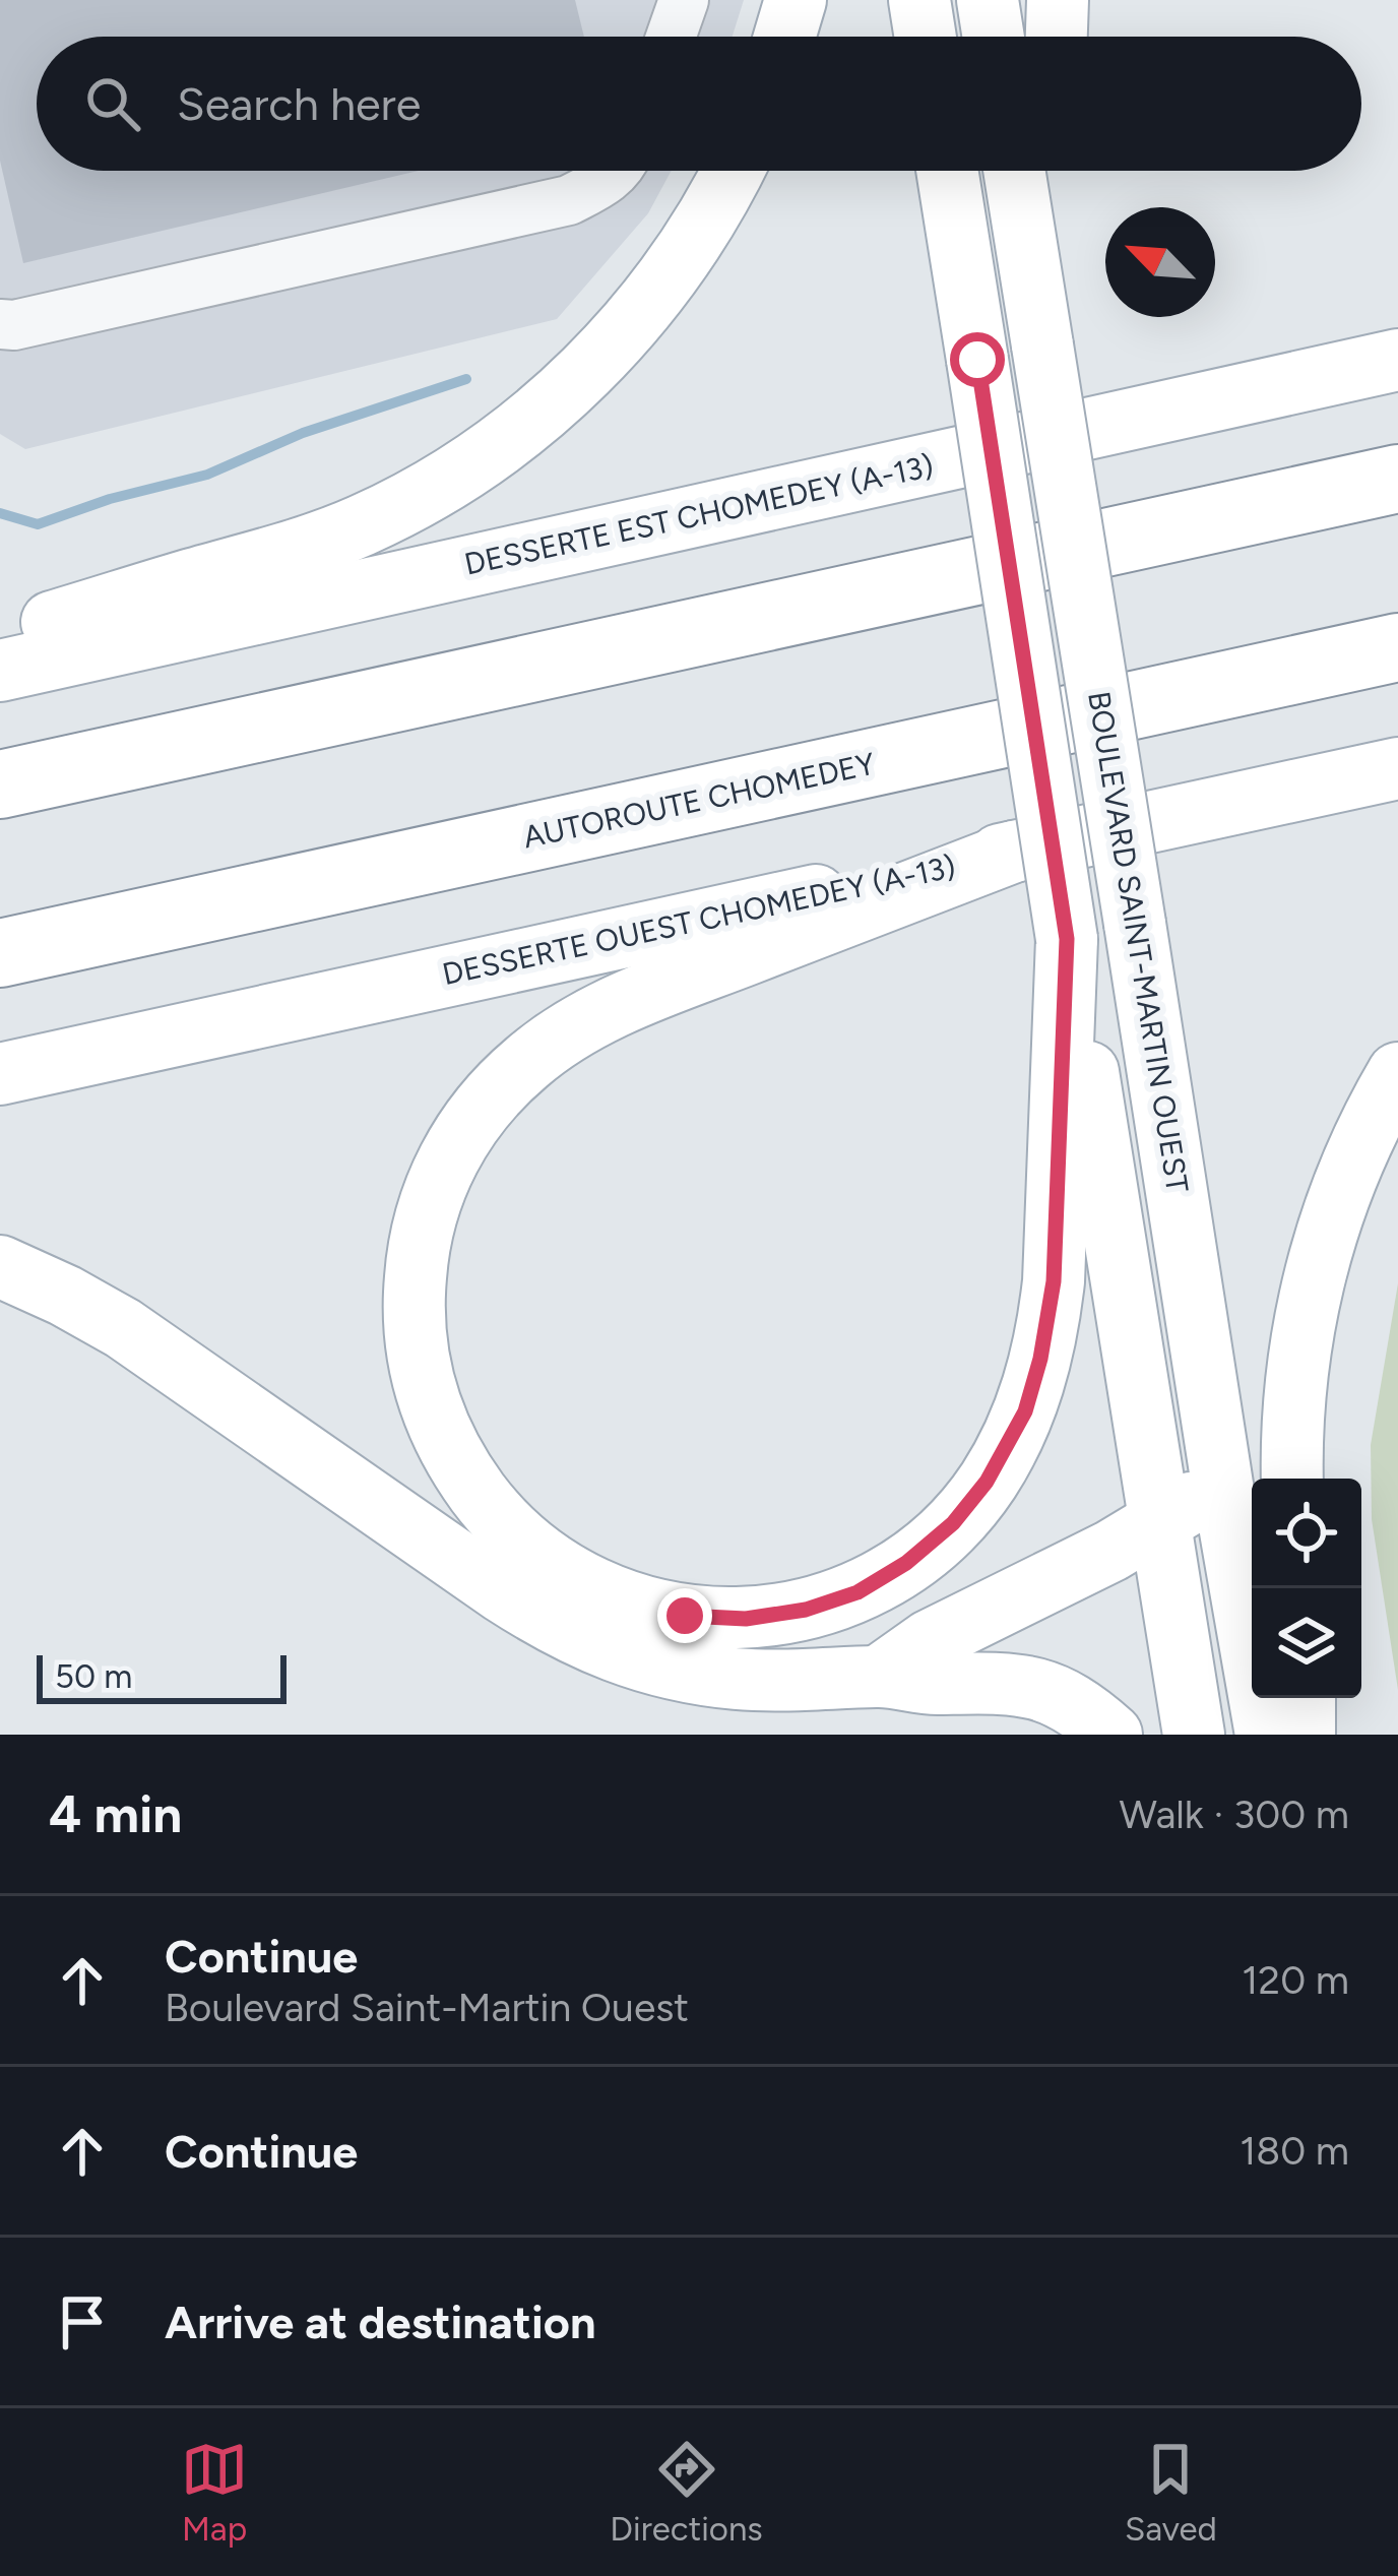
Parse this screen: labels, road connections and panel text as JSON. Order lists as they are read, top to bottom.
{
  "streets": {
    "highway": ["AUTOROUTE CHOMEDEY"],
    "main road": ["DESSERTE EST CHOMEDEY (A-13)", "DESSERTE OUEST CHOMEDEY (A-13)", "BOULEVARD SAINT-MARTIN OUEST"]
  },
  "scale_bar": "50 m",
  "north": "top left",
  "page": {
    "search": "Search here",
    "scale": "50 m",
    "heading": ["4 min", "Walk · 300 m"],
    "list": [
      ["Continue", "Boulevard Saint-Martin Ouest", "120 m"],
      ["Continue", "180 m"],
      "Arrive at destination"
    ],
    "nav": ["Map", "Directions", "Saved"]
  }
}
